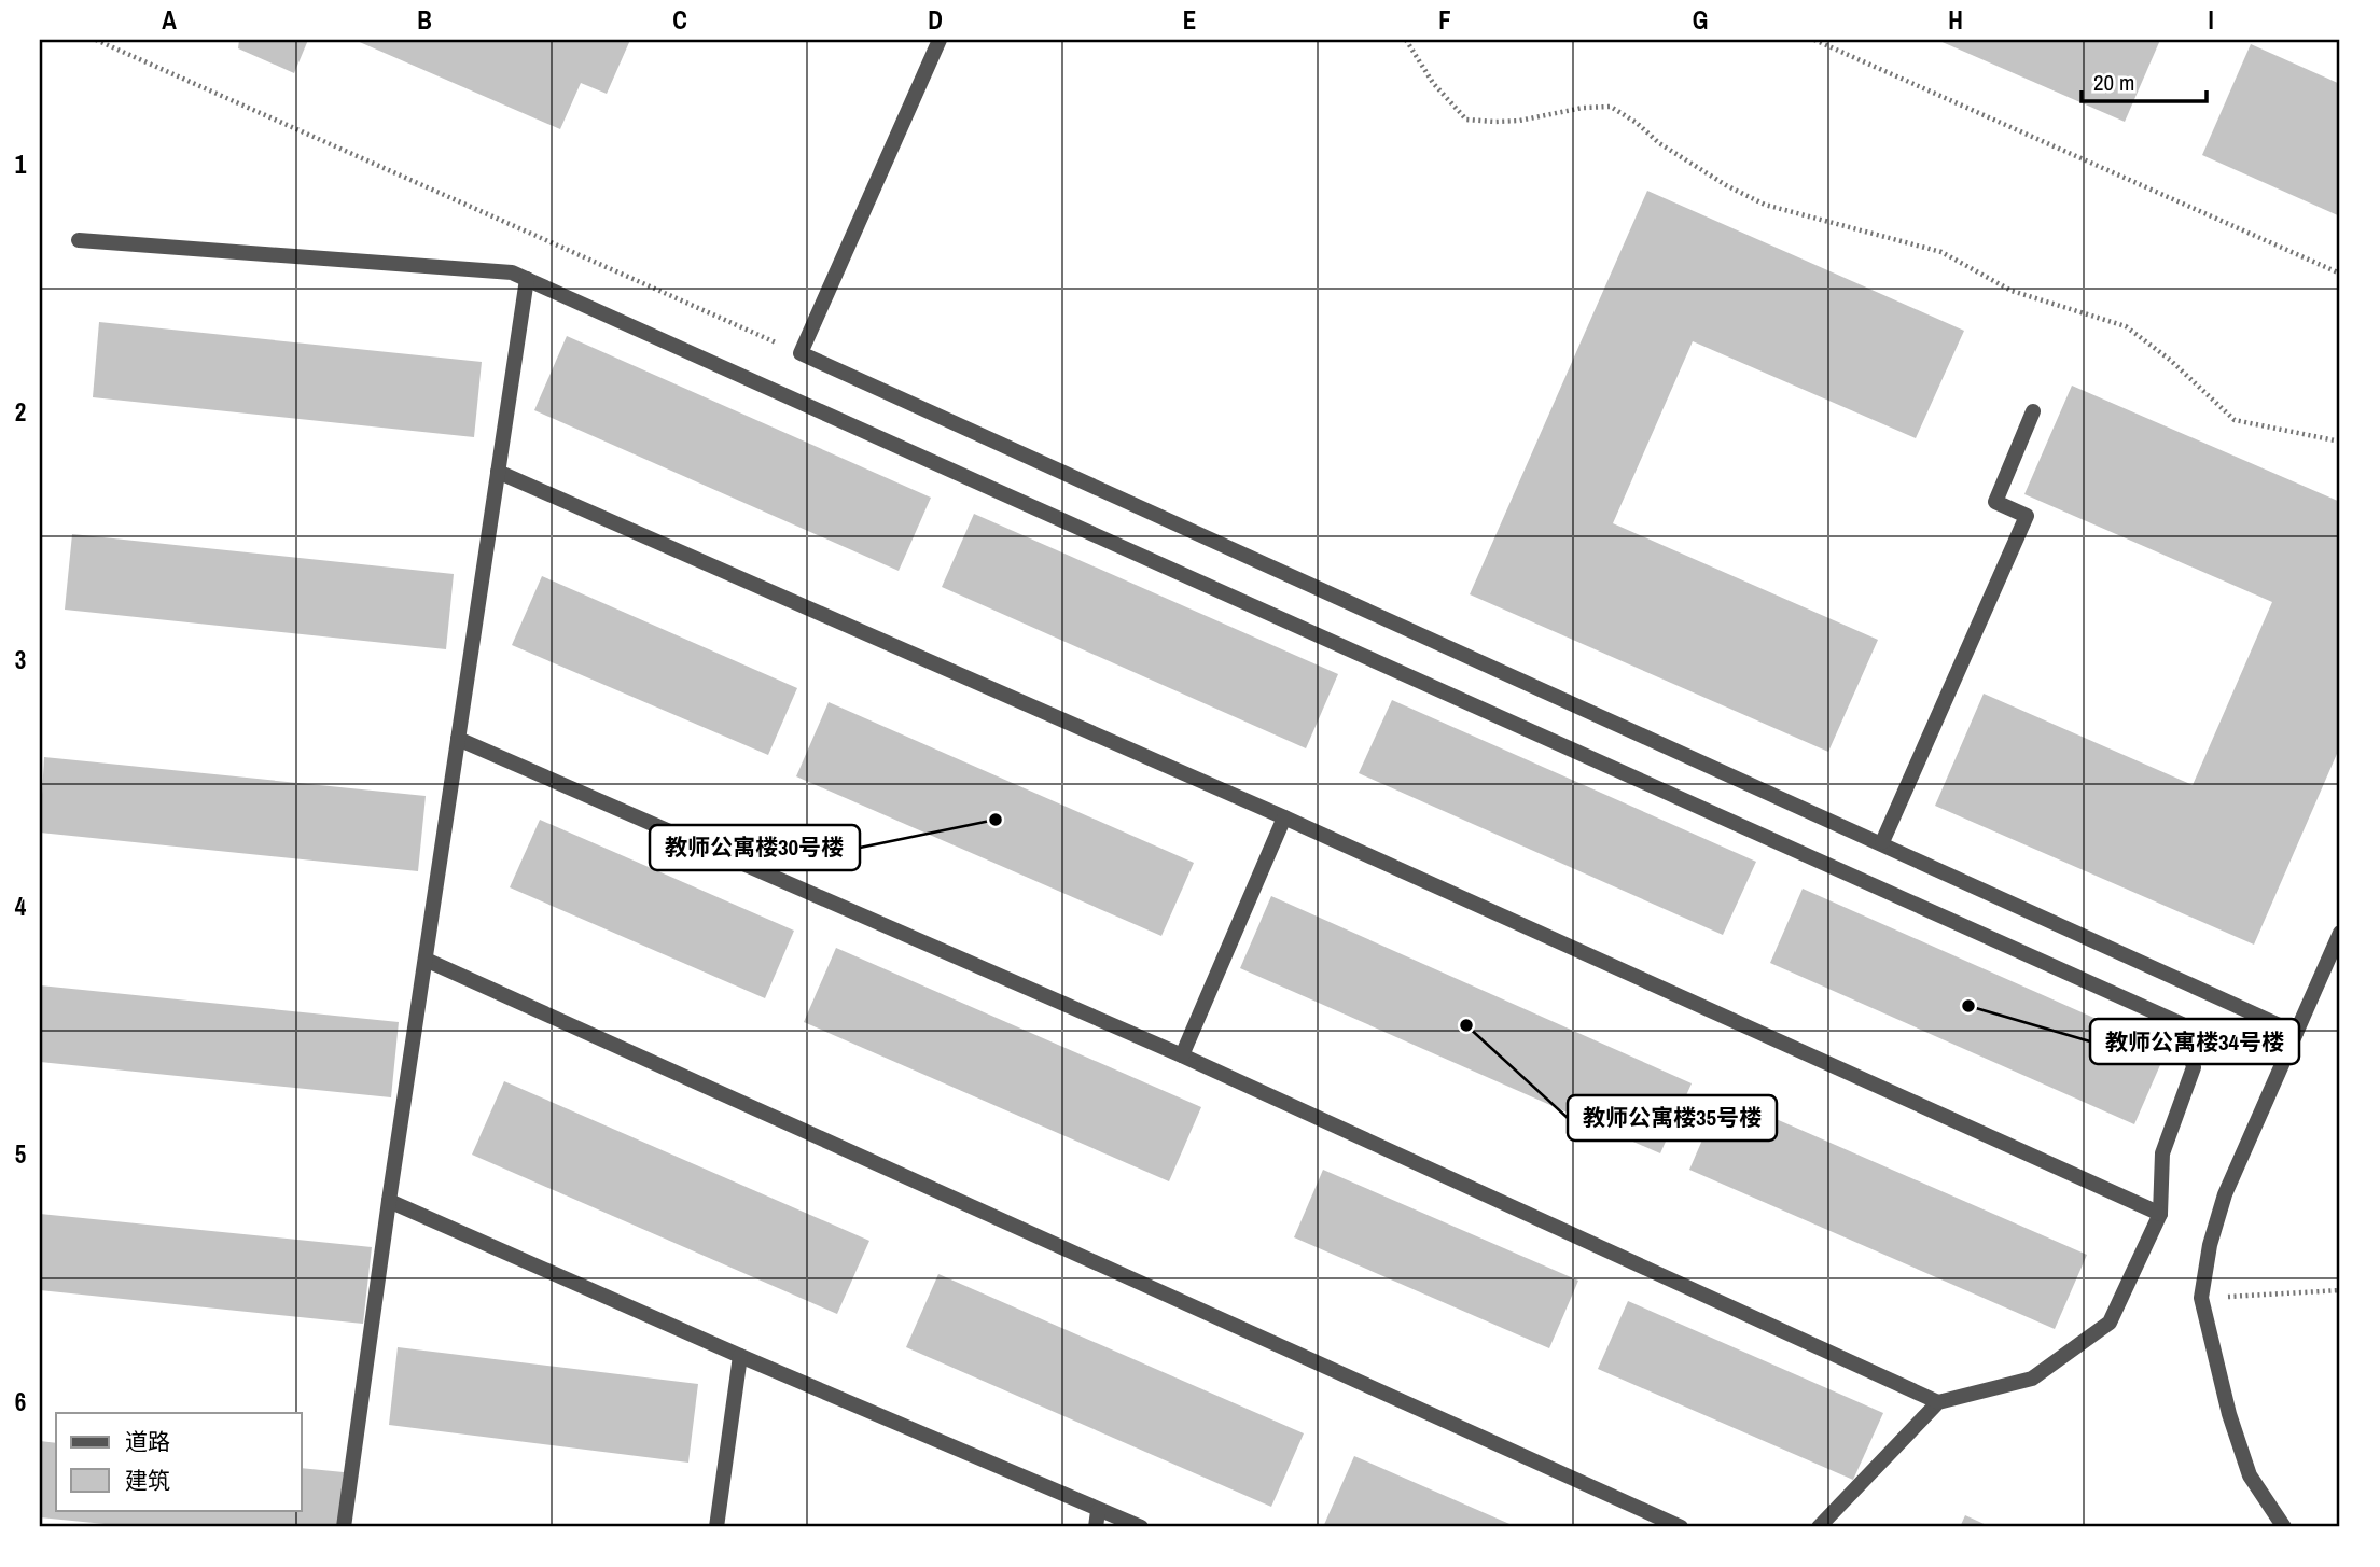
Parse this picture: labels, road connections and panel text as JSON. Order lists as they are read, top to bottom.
{
  "places": ["教师公寓楼30号楼", "教师公寓楼34号楼", "教师公寓楼35号楼"],
  "legend": ["道路", "建筑"],
  "scale_bar": "20 m",
  "grid": {
    "columns": [
      "A",
      "B",
      "C",
      "D",
      "E",
      "F",
      "G",
      "H",
      "I"
    ],
    "rows": [
      "1",
      "2",
      "3",
      "4",
      "5",
      "6"
    ]
  }
}
